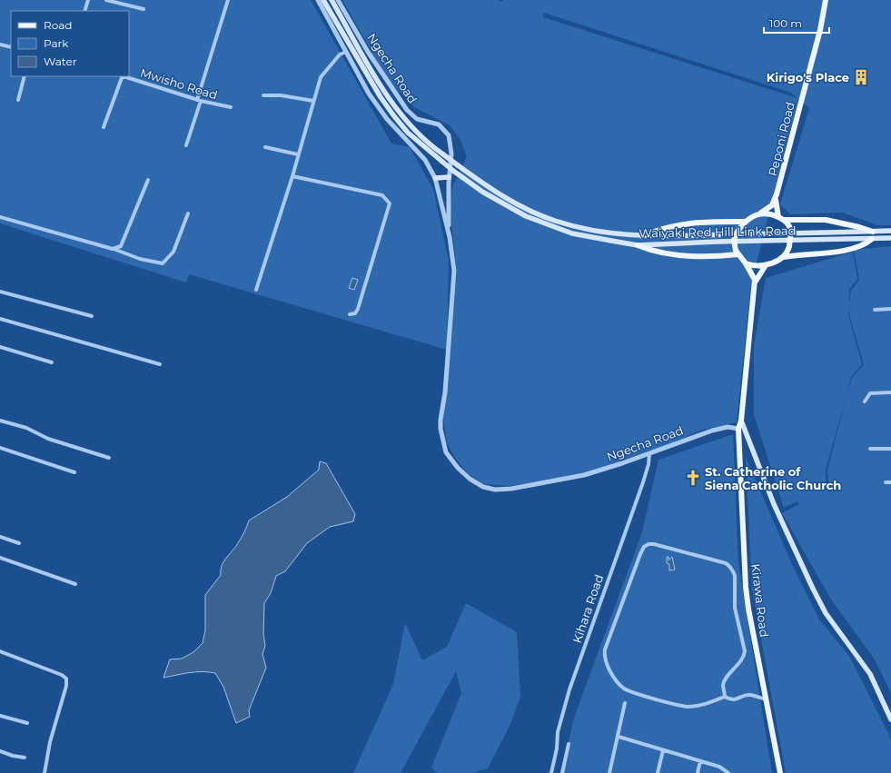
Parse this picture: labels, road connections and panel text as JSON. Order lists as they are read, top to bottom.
{
  "streets": {
    "main road": ["Peponi Road", "Waiyaki Red Hill Link Road", "Kirawa Road"],
    "street": ["Ngecha Road", "Mwisho Road", "Kihara Road"]
  },
  "crossings": [
    ["Ngecha Road", "Kirawa Road"],
    ["Ngecha Road", "Kihara Road"]
  ],
  "places": {
    "building": ["Kirigo's Place"],
    "church": ["St. Catherine of Siena Catholic Church"]
  },
  "legend": ["Road", "Park", "Water"],
  "scale_bar": "100 m"
}
